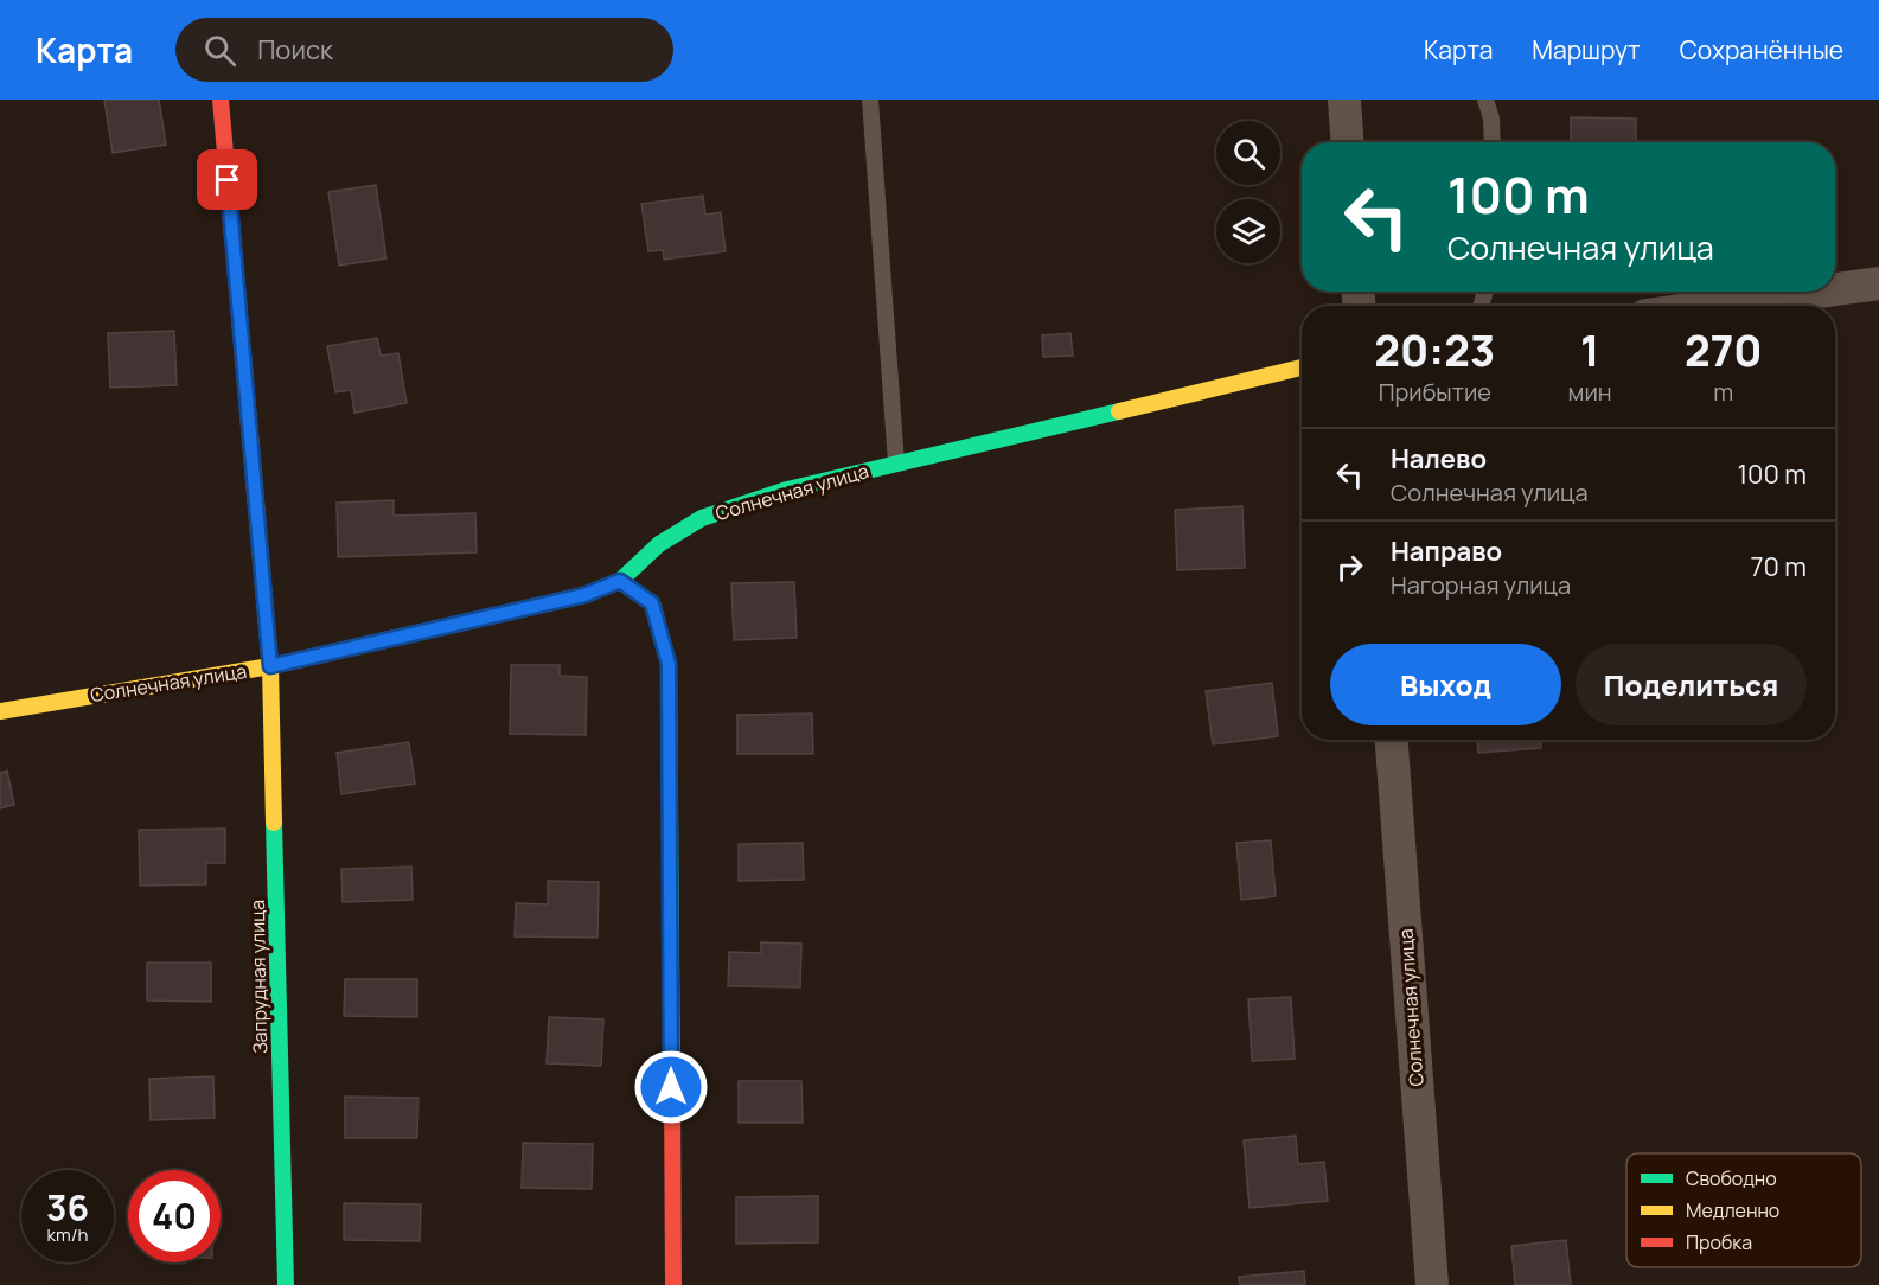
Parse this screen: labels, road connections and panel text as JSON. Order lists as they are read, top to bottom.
{
  "streets": {
    "street": ["Солнечная улица", "Запрудная улица"]
  },
  "crossings": [
    ["Солнечная улица", "Запрудная улица"]
  ],
  "legend": ["Свободно", "Медленно", "Пробка"],
  "page": {
    "header": "Карта",
    "search": "Поиск",
    "nav": ["Карта", "Маршрут", "Сохранённые"],
    "turn": ["100 m", "Солнечная улица"],
    "eta": [
      "20:23",
      "Прибытие",
      "1",
      "мин",
      "270",
      "m"
    ],
    "list": [
      {
        "name": "Налево",
        "note": "Солнечная улица",
        "value": "100 m"
      },
      {
        "name": "Направо",
        "note": "Нагорная улица",
        "value": "70 m"
      }
    ],
    "buttons": ["Выход", "Поделиться"],
    "speed": "36 km/h",
    "limit": "40"
  }
}
